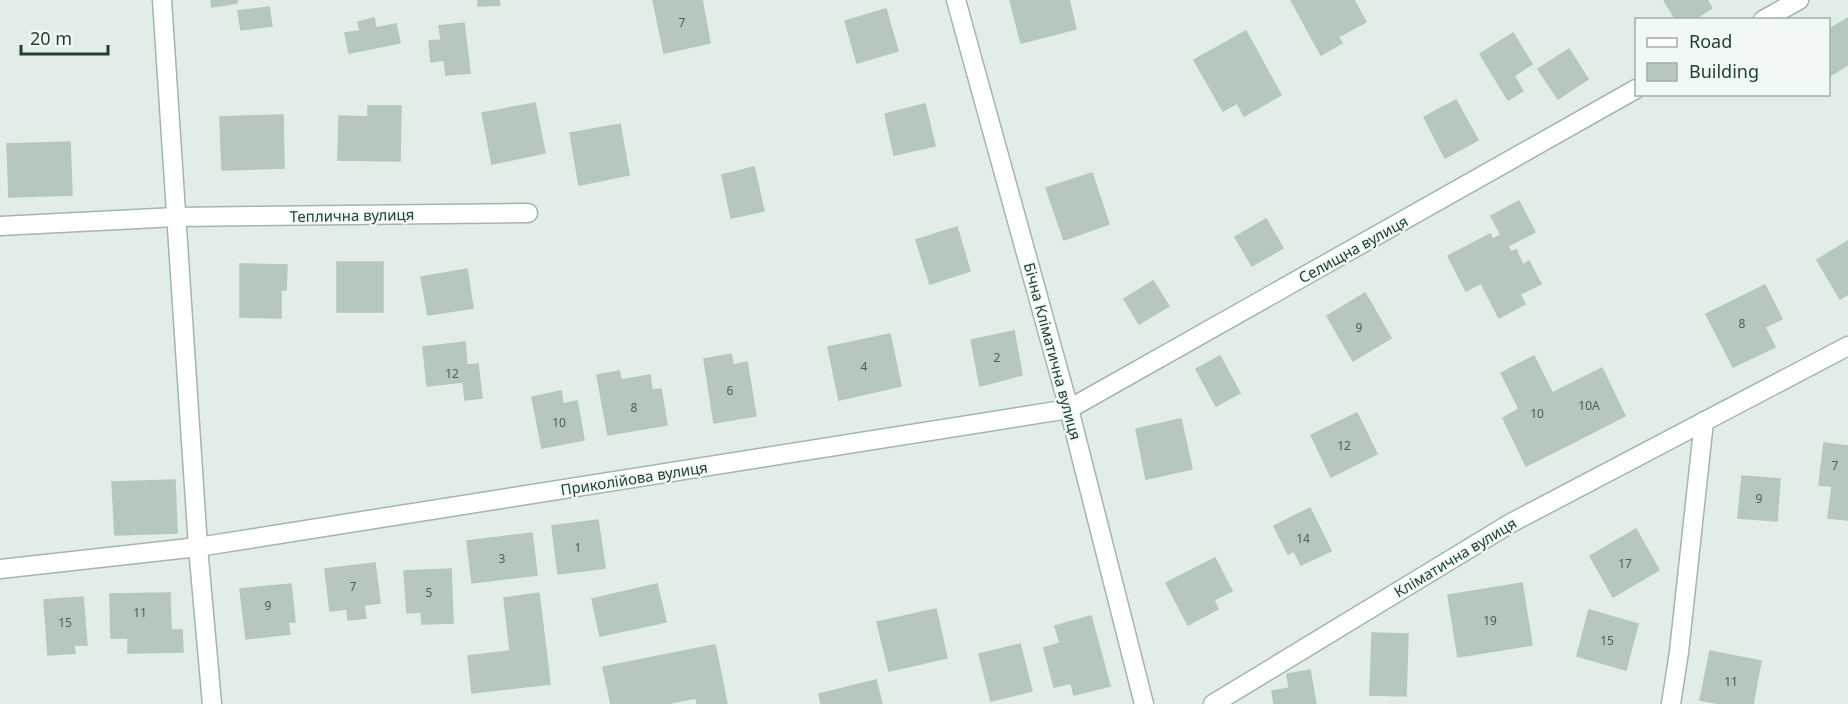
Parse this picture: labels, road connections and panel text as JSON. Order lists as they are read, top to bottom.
{
  "streets": {
    "street": [
      "Теплична вулиця",
      "Селищна вулиця",
      "Бічна Кліматична вулиця",
      "Приколійова вулиця",
      "Кліматична вулиця"
    ]
  },
  "crossings": [
    ["Селищна вулиця", "Бічна Кліматична вулиця"],
    ["Селищна вулиця", "Приколійова вулиця"],
    ["Бічна Кліматична вулиця", "Приколійова вулиця"]
  ],
  "house_numbers": [
    "7",
    "8",
    "9",
    "2",
    "4",
    "12",
    "6",
    "10А",
    "8",
    "10",
    "10",
    "12",
    "7",
    "9",
    "14",
    "1",
    "3",
    "17",
    "7",
    "5",
    "9",
    "11",
    "19",
    "15",
    "15",
    "11"
  ],
  "legend": ["Road", "Building"],
  "scale_bar": "20 m"
}
